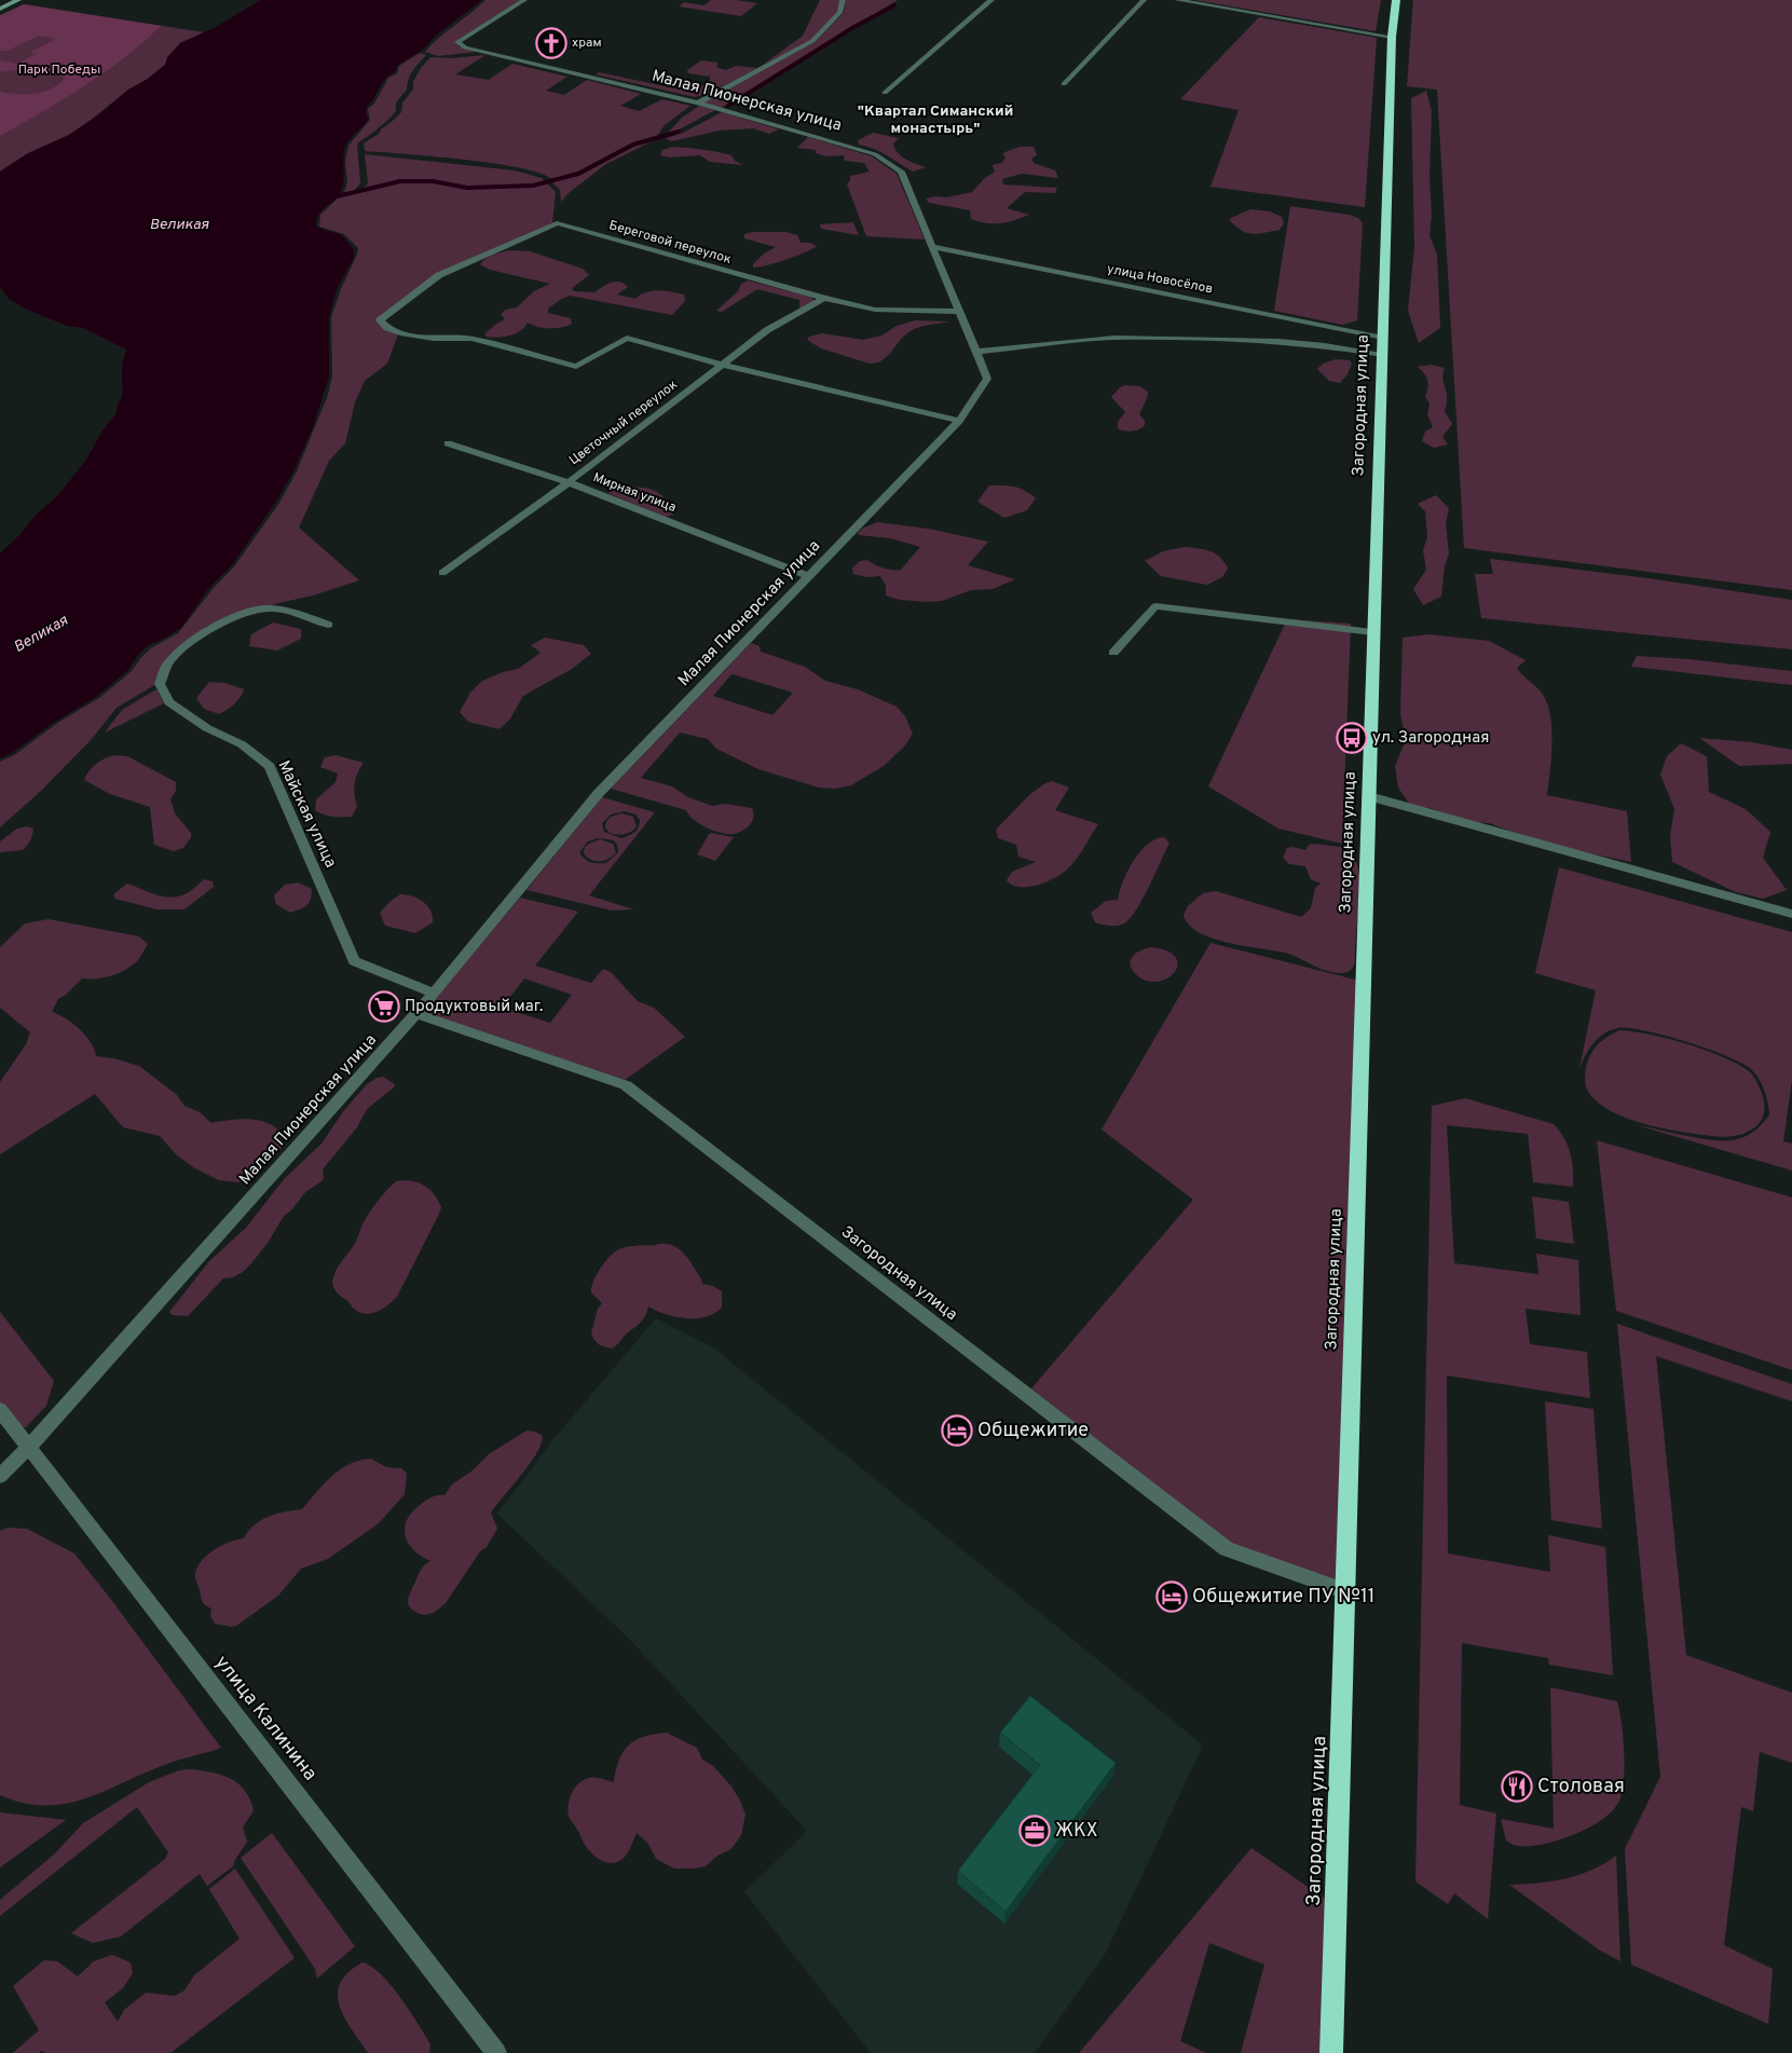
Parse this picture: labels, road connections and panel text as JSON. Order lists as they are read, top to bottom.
{
  "streets": {
    "highway": ["Загородная улица"],
    "street": [
      "Малая Пионерская улица",
      "Береговой переулок",
      "улица Новосёлов",
      "Цветочный переулок",
      "Мирная улица",
      "Майская улица",
      "улица Калинина"
    ]
  },
  "crossings": [
    ["Малая Пионерская улица", "Береговой переулок"],
    ["Малая Пионерская улица", "улица Новосёлов"],
    ["Малая Пионерская улица", "Загородная улица"],
    ["Малая Пионерская улица", "Мирная улица"],
    ["Малая Пионерская улица", "Майская улица"],
    ["Малая Пионерская улица", "улица Калинина"],
    ["Береговой переулок", "Цветочный переулок"],
    ["улица Новосёлов", "Загородная улица"],
    ["Цветочный переулок", "Мирная улица"]
  ],
  "districts": ["\"Квартал Симанский монастырь\""],
  "water": ["Великая"],
  "parks": ["Парк Победы"],
  "places": {
    "church": ["храм"],
    "bus stop": ["ул. Загородная"],
    "supermarket": ["Продуктовый маг."],
    "hotel": ["Общежитие", "Общежитие ПУ №11"],
    "restaurant": ["Столовая"],
    "office": ["ЖКХ"]
  }
}
